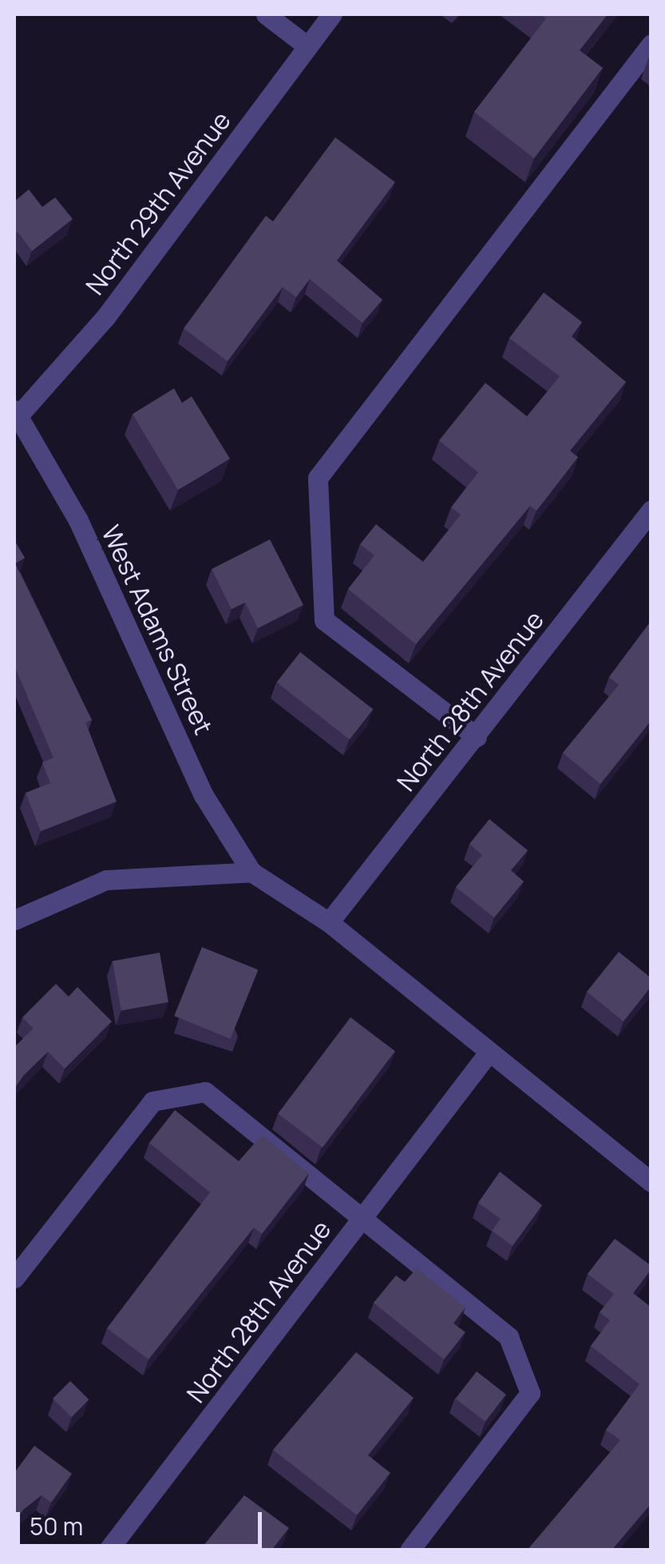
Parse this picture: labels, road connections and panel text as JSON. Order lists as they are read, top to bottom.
{
  "streets": {
    "street": ["North 29th Avenue", "West Adams Street", "North 28th Avenue"]
  },
  "crossings": [
    ["North 29th Avenue", "West Adams Street"],
    ["West Adams Street", "North 28th Avenue"]
  ],
  "scale_bar": "50 m"
}
